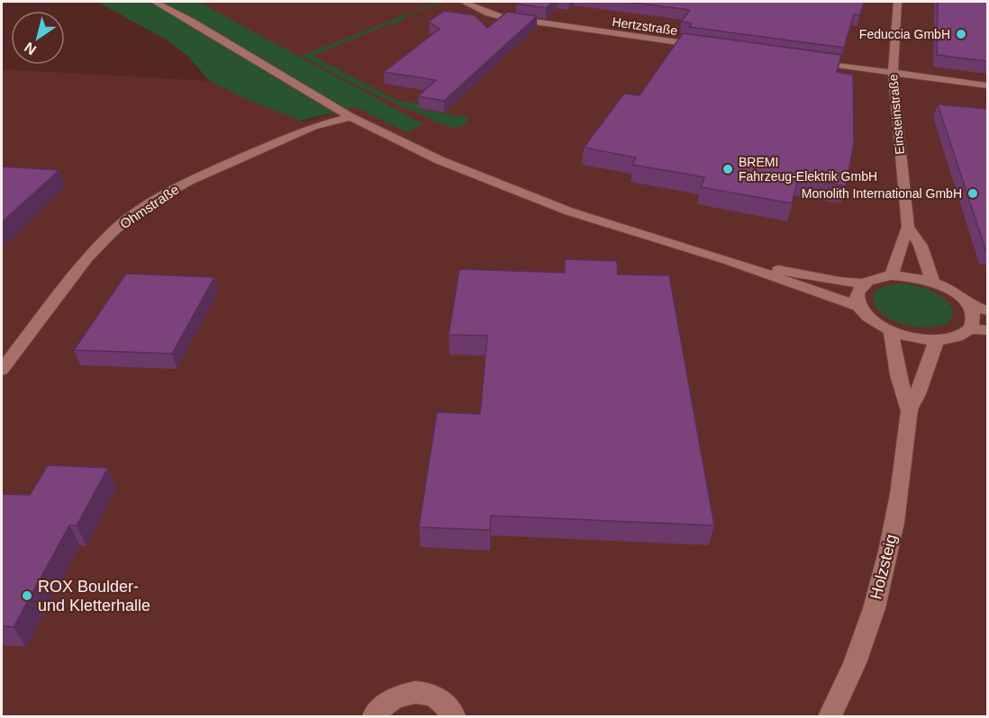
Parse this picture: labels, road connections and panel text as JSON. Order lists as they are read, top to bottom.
{
  "streets": {
    "street": [
      "Hertzstraße",
      "Einsteinstraße",
      "Ohmstraße",
      "Holzsteig"
    ]
  },
  "places": [
    "Feduccia GmbH",
    "BREMI Fahrzeug-Elektrik GmbH",
    "Monolith International GmbH",
    "ROX Boulder- und Kletterhalle"
  ],
  "north": "bottom left"
}
